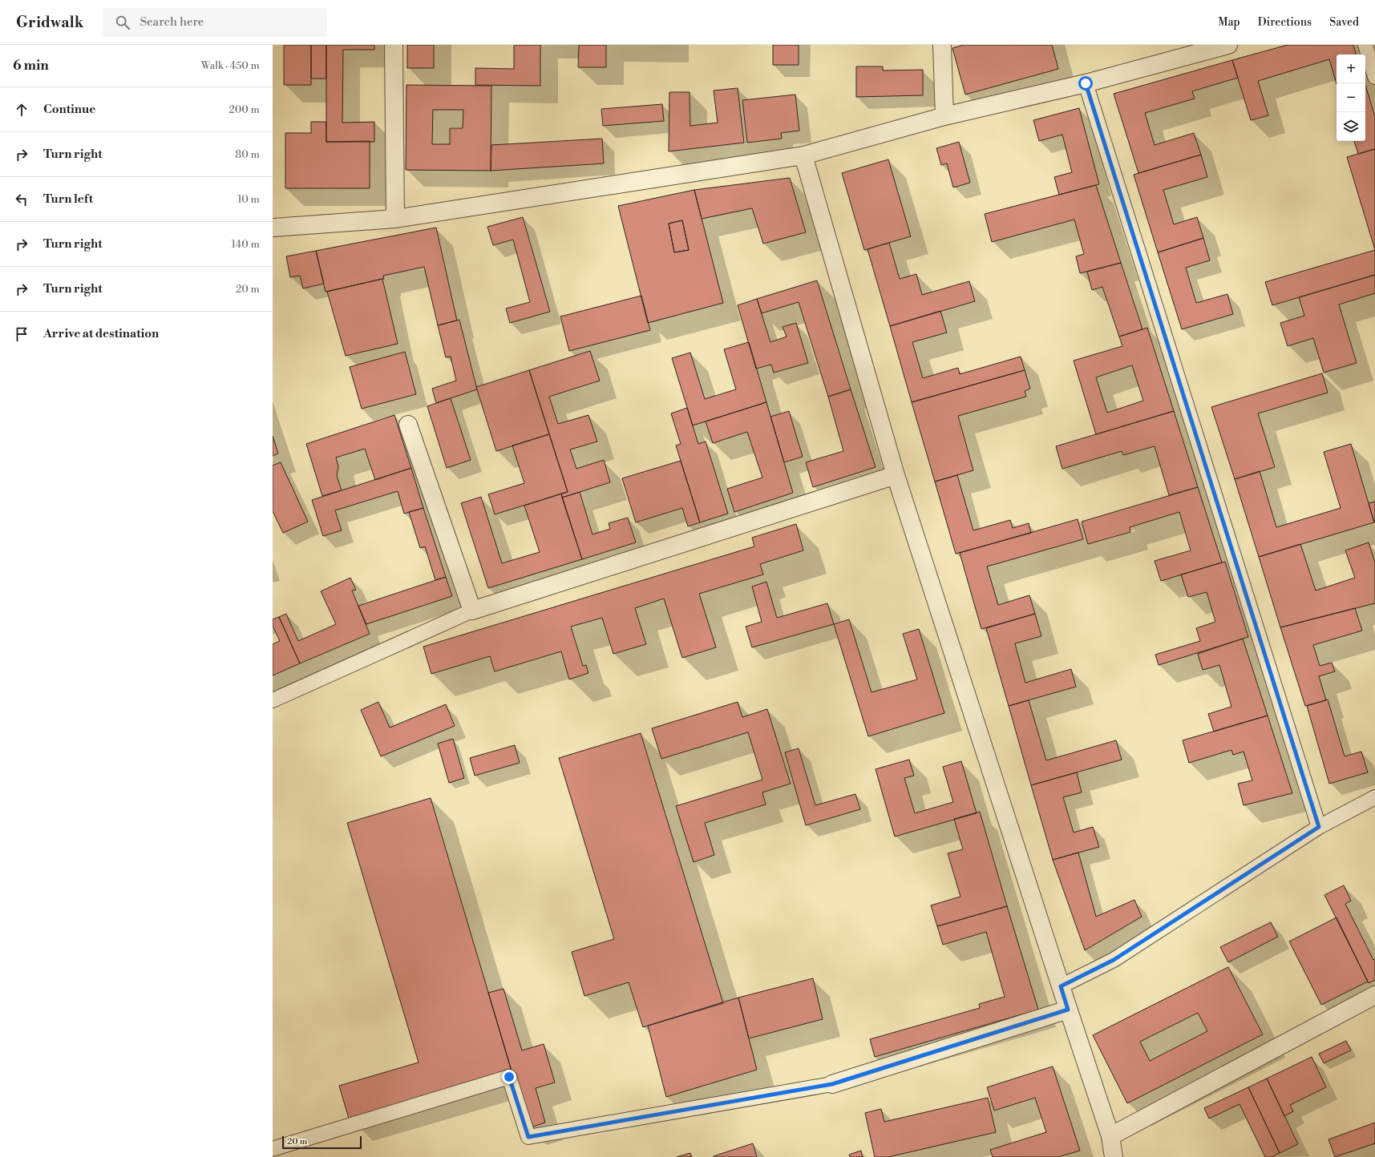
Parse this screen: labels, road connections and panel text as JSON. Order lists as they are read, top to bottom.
{
  "scale_bar": "20 m",
  "page": {
    "header": "Gridwalk",
    "search": "Search here",
    "nav": ["Map", "Directions", "Saved"],
    "heading": ["6 min", "Walk · 450 m"],
    "map_buttons": ["+", "−"],
    "list": [
      ["Continue", "200 m"],
      ["Turn right", "80 m"],
      ["Turn left", "10 m"],
      ["Turn right", "140 m"],
      ["Turn right", "20 m"],
      "Arrive at destination"
    ],
    "scale": "20 m"
  }
}
